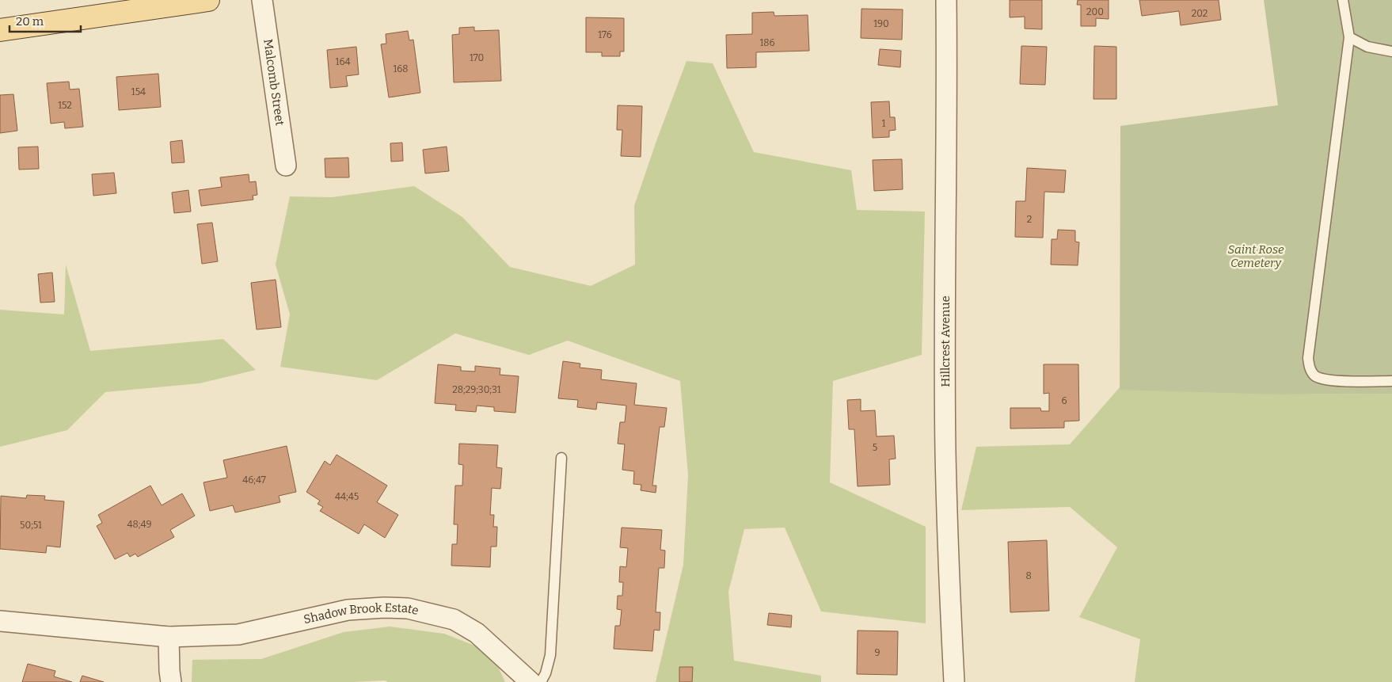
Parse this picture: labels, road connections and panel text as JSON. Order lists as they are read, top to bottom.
{
  "streets": {
    "street": ["Malcomb Street", "Hillcrest Avenue", "Shadow Brook Estate"]
  },
  "parks": ["Saint Rose Cemetery"],
  "house_numbers": [
    "200",
    "202",
    "190",
    "176",
    "186",
    "170",
    "164",
    "168",
    "154",
    "152",
    "1",
    "2",
    "28;29;30;31",
    "6",
    "5",
    "46;47",
    "44;45",
    "48;49",
    "50;51",
    "8",
    "9"
  ],
  "scale_bar": "20 m"
}
